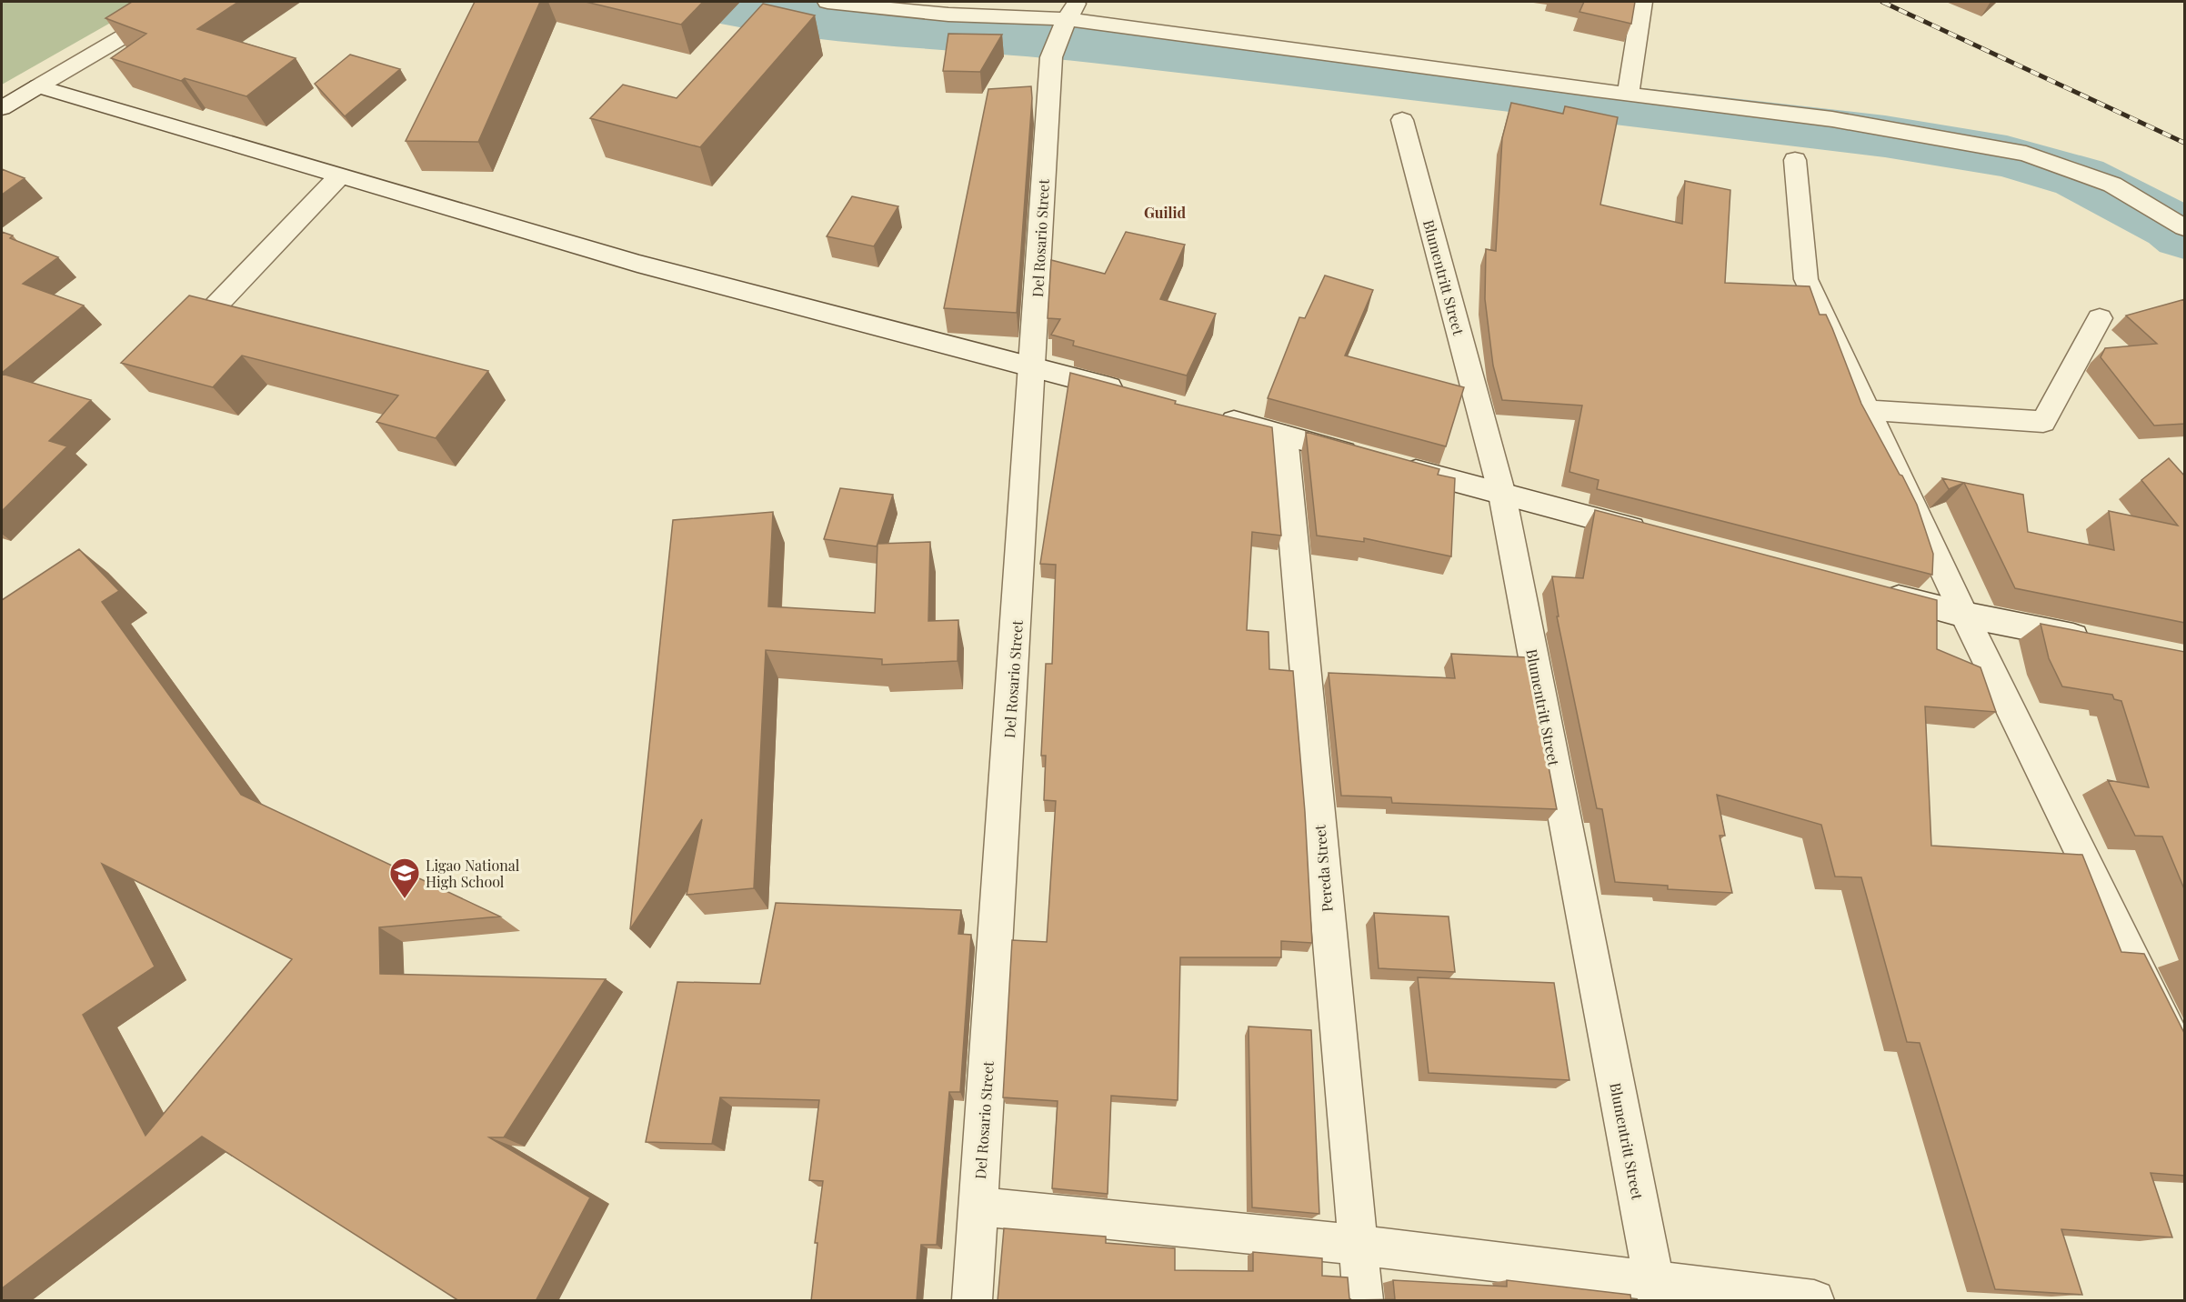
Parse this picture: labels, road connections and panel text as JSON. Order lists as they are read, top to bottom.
{
  "streets": {
    "street": ["Del Rosario Street", "Blumentritt Street", "Pereda Street"]
  },
  "districts": ["Guilid"],
  "places": {
    "school or university": ["Ligao National High School"]
  }
}
